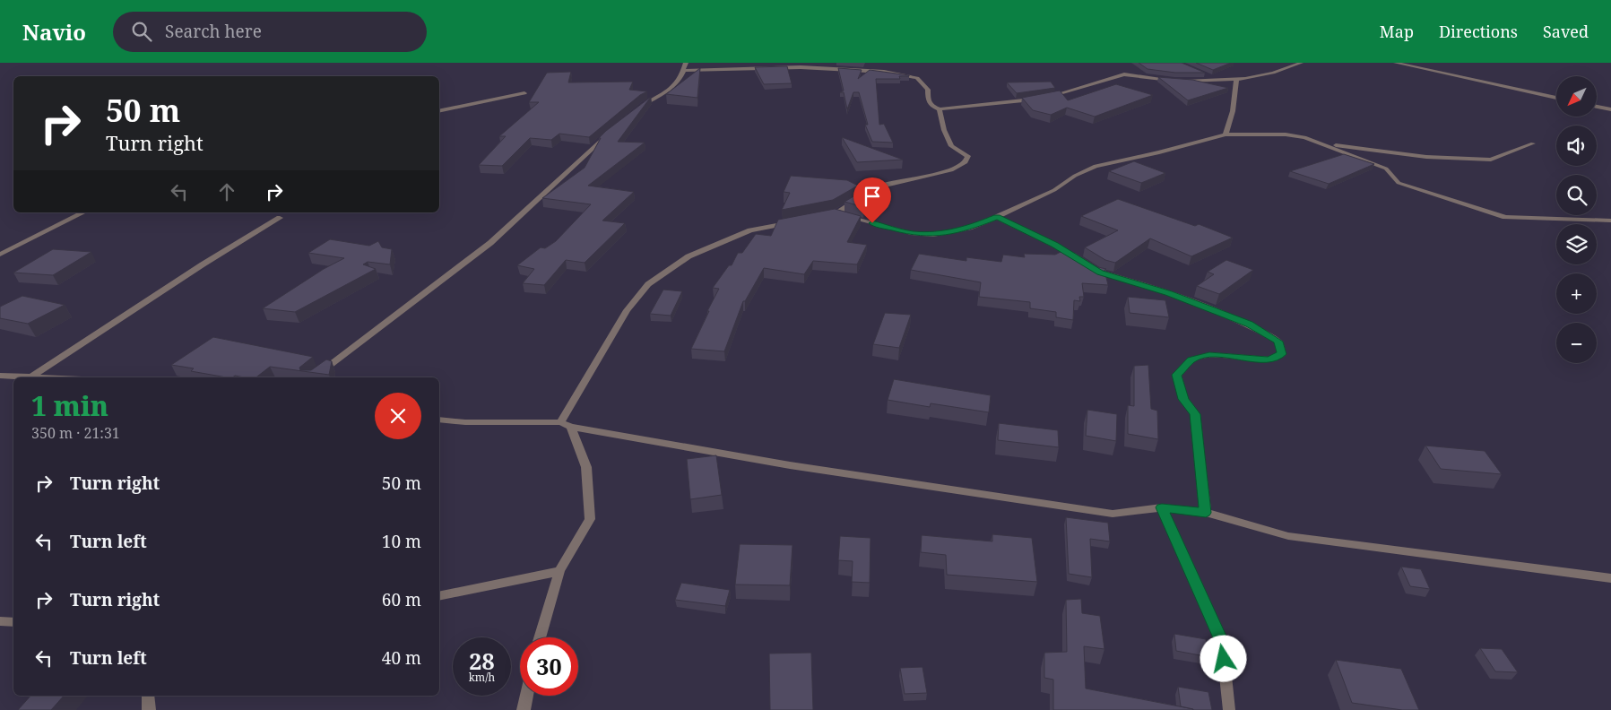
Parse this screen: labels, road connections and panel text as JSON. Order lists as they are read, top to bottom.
{
  "north": "bottom left",
  "page": {
    "header": "Navio",
    "search": "Search here",
    "nav": ["Map", "Directions", "Saved"],
    "map_buttons": ["+", "−"],
    "turn": ["50 m", "Turn right"],
    "heading": ["1 min", "350 m · 21:31"],
    "list": [
      {
        "name": "Turn right",
        "value": "50 m"
      },
      {
        "name": "Turn left",
        "value": "10 m"
      },
      {
        "name": "Turn right",
        "value": "60 m"
      },
      {
        "name": "Turn left",
        "value": "40 m"
      }
    ],
    "speed": "28 km/h",
    "limit": "30"
  }
}
